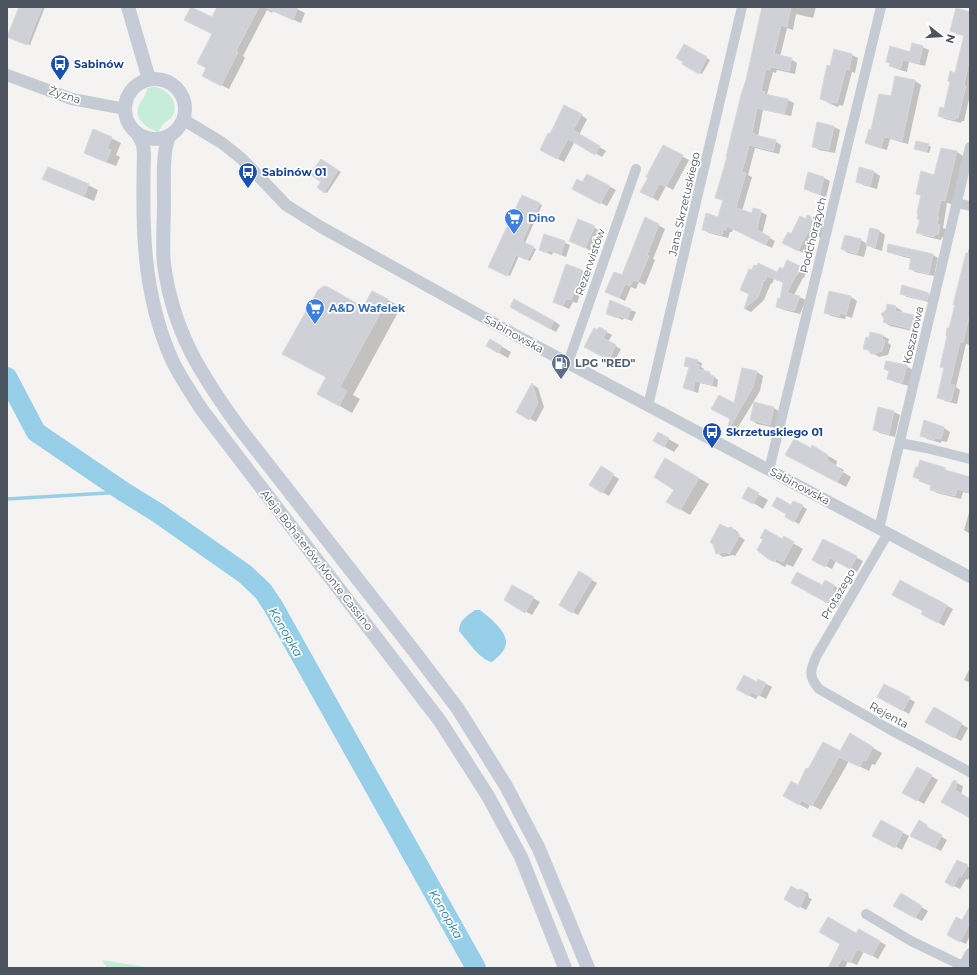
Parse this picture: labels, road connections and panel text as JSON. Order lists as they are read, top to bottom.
{
  "streets": {
    "main road": ["Aleja Bohaterów Monte Cassino"],
    "street": [
      "Żyzna",
      "Jana Skrzetuskiego",
      "Podchorążych",
      "Rezerwistów",
      "Sabinowska",
      "Koszarowa",
      "Protazego",
      "Rejenta"
    ]
  },
  "crossings": [
    ["Żyzna", "Sabinowska"],
    ["Żyzna", "Aleja Bohaterów Monte Cassino"],
    ["Jana Skrzetuskiego", "Sabinowska"],
    ["Podchorążych", "Sabinowska"],
    ["Rezerwistów", "Sabinowska"],
    ["Sabinowska", "Koszarowa"],
    ["Sabinowska", "Aleja Bohaterów Monte Cassino"],
    ["Sabinowska", "Protazego"],
    ["Koszarowa", "Protazego"],
    ["Protazego", "Rejenta"]
  ],
  "water": ["Konopka"],
  "places": {
    "bus stop": ["Sabinów", "Sabinów 01", "Skrzetuskiego 01"],
    "supermarket": ["Dino", "A&D Wafelek"],
    "fuel station": ["LPG \"RED\""]
  },
  "north": "right"
}
